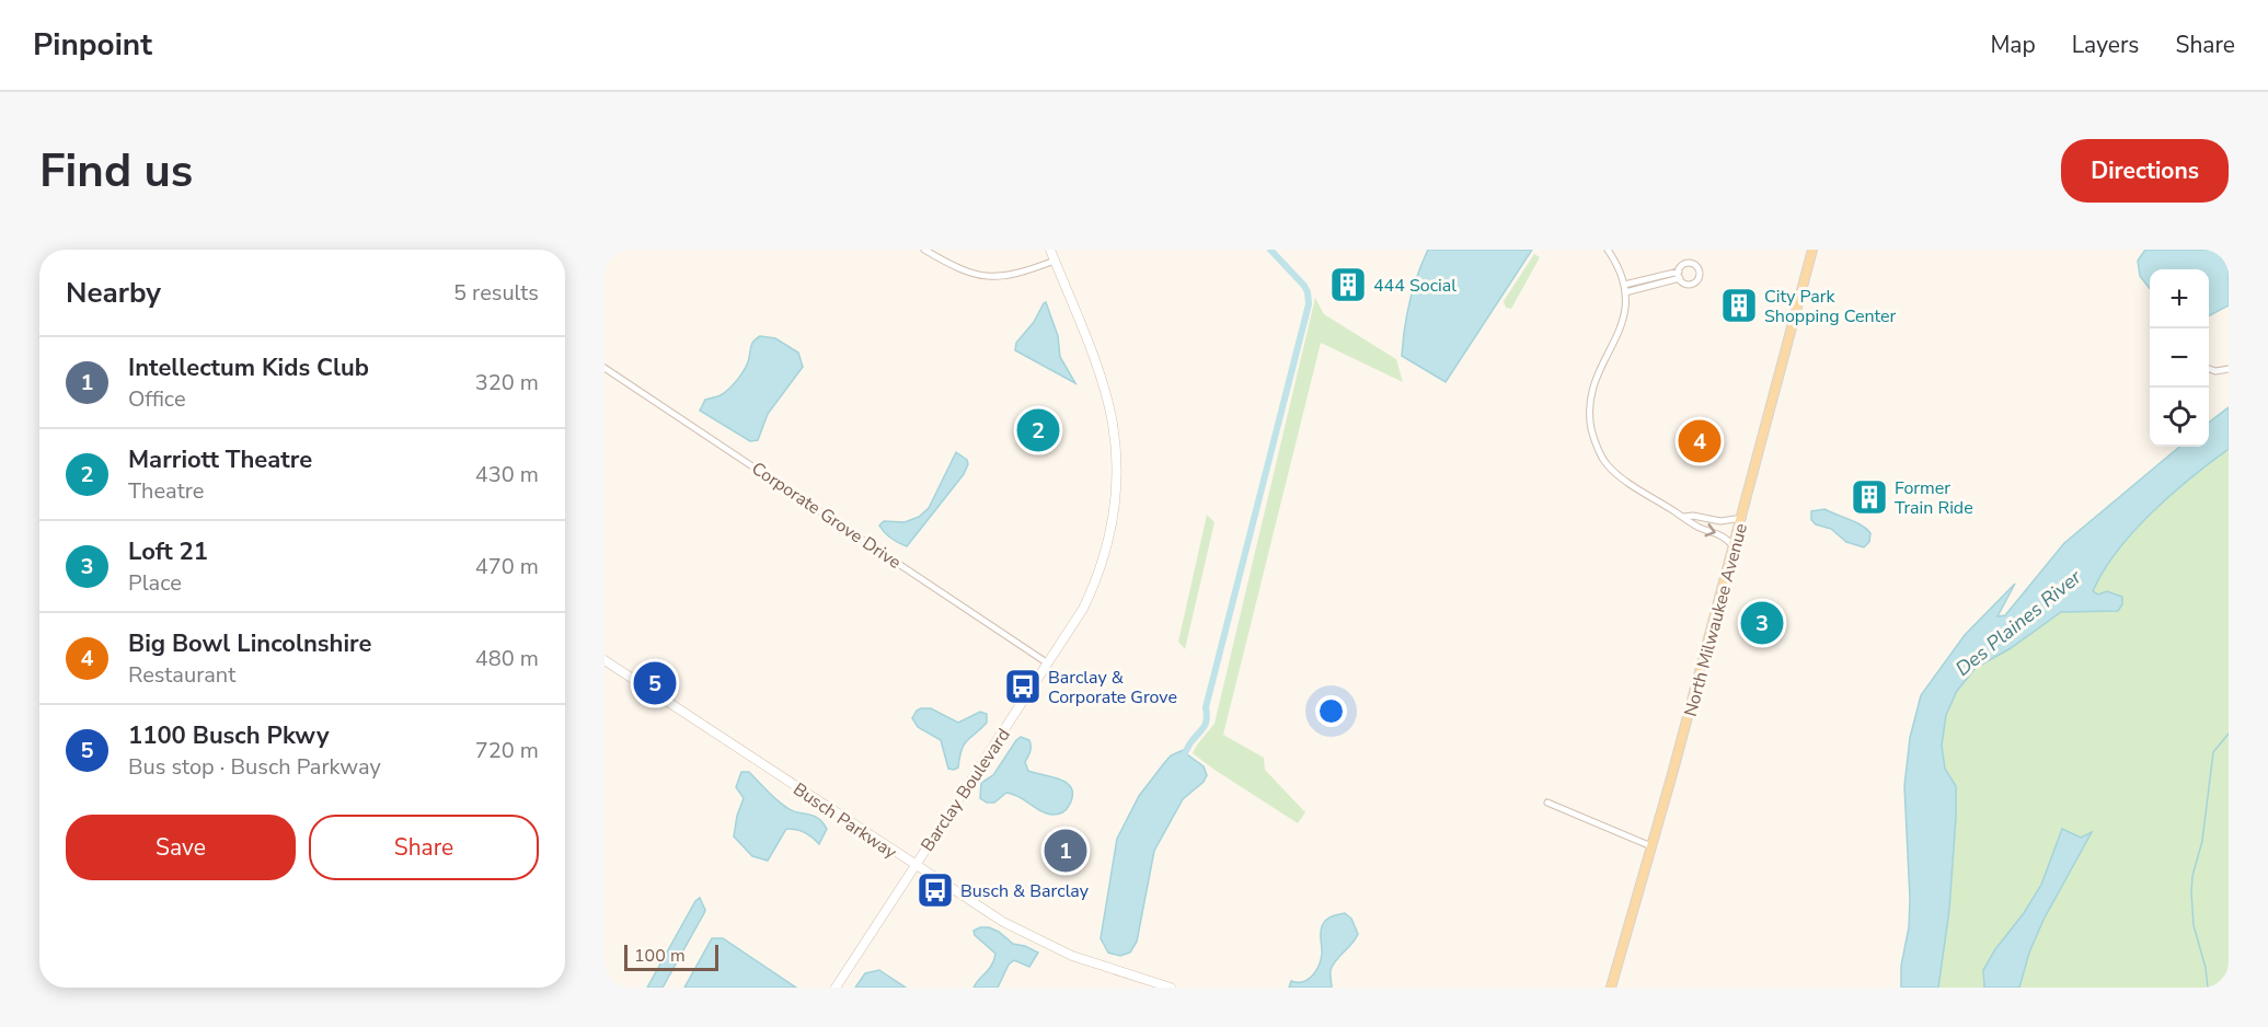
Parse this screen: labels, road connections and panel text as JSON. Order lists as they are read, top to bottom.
{
  "streets": {
    "main road": ["North Milwaukee Avenue"],
    "street": ["Corporate Grove Drive", "Barclay Boulevard", "Busch Parkway"]
  },
  "crossings": [
    ["Corporate Grove Drive", "Barclay Boulevard"],
    ["Barclay Boulevard", "Busch Parkway"]
  ],
  "water": ["Des Plaines River"],
  "places": {
    "building": ["444 Social", "City Park Shopping Center", "Former Train Ride"],
    "bus stop": ["Barclay & Corporate Grove", "Busch & Barclay"]
  },
  "scale_bar": "100 m",
  "page": {
    "header": "Pinpoint",
    "nav": ["Map", "Layers", "Share"],
    "buttons": [
      "Directions",
      ["Save", "Share"]
    ],
    "title": "Find us",
    "heading": ["Nearby", "5 results"],
    "map_buttons": ["+", "−"],
    "list": [
      {
        "mark": "1",
        "name": "Intellectum Kids Club",
        "note": "Office",
        "value": "320 m"
      },
      {
        "mark": "2",
        "name": "Marriott Theatre",
        "note": "Theatre",
        "value": "430 m"
      },
      {
        "mark": "3",
        "name": "Loft 21",
        "note": "Place",
        "value": "470 m"
      },
      {
        "mark": "4",
        "name": "Big Bowl Lincolnshire",
        "note": "Restaurant",
        "value": "480 m"
      },
      {
        "mark": "5",
        "name": "1100 Busch Pkwy",
        "note": "Bus stop · Busch Parkway",
        "value": "720 m"
      }
    ],
    "pins": [
      "2",
      "4",
      "3",
      "5",
      "1"
    ],
    "scale": "100 m"
  }
}
